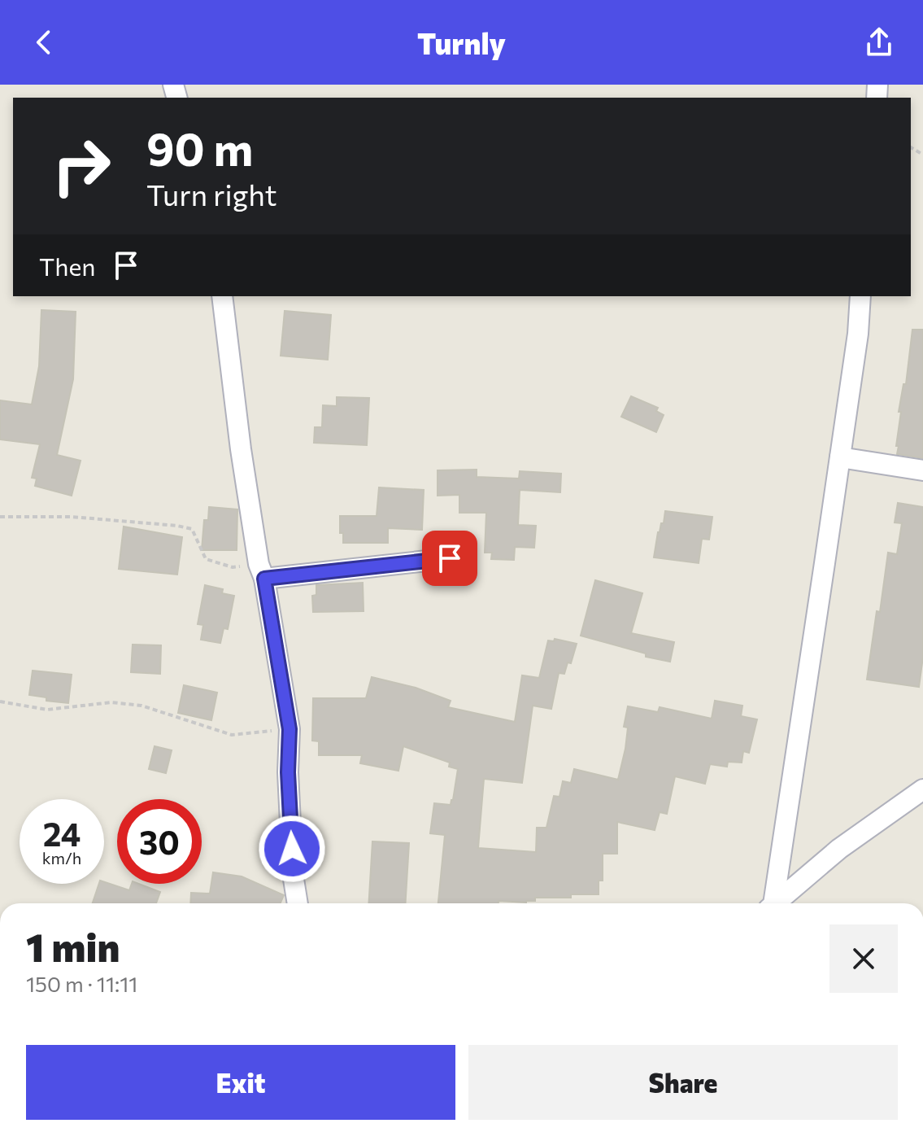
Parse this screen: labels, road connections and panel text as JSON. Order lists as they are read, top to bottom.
{
  "page": {
    "header": "Turnly",
    "turn": ["90 m", "Turn right"],
    "then": "Then",
    "speed": "24 km/h",
    "limit": "30",
    "heading": ["1 min", "150 m · 11:11"],
    "buttons": ["Exit", "Share"]
  }
}
